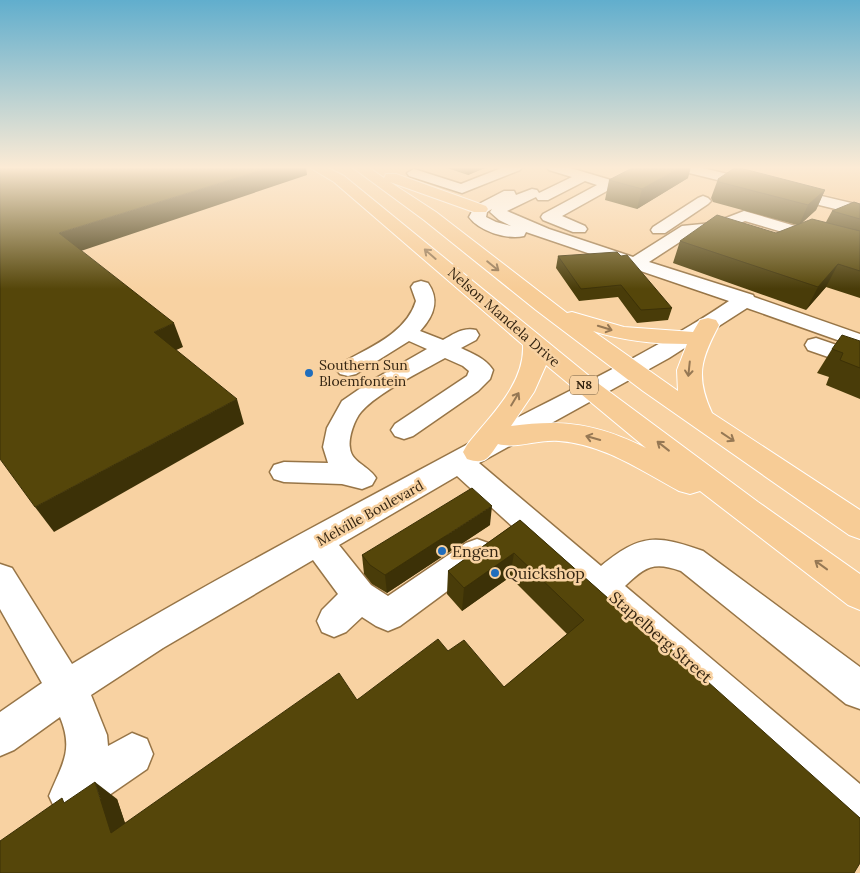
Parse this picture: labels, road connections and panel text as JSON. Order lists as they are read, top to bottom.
{
  "streets": {
    "highway": ["Nelson Mandela Drive", "N8"],
    "street": ["Melville Boulevard", "Stapelberg Street"]
  },
  "crossings": [
    ["Nelson Mandela Drive", "Melville Boulevard"],
    ["Melville Boulevard", "Stapelberg Street"]
  ],
  "places": ["Southern Sun Bloemfontein", "Engen", "Quickshop"]
}
